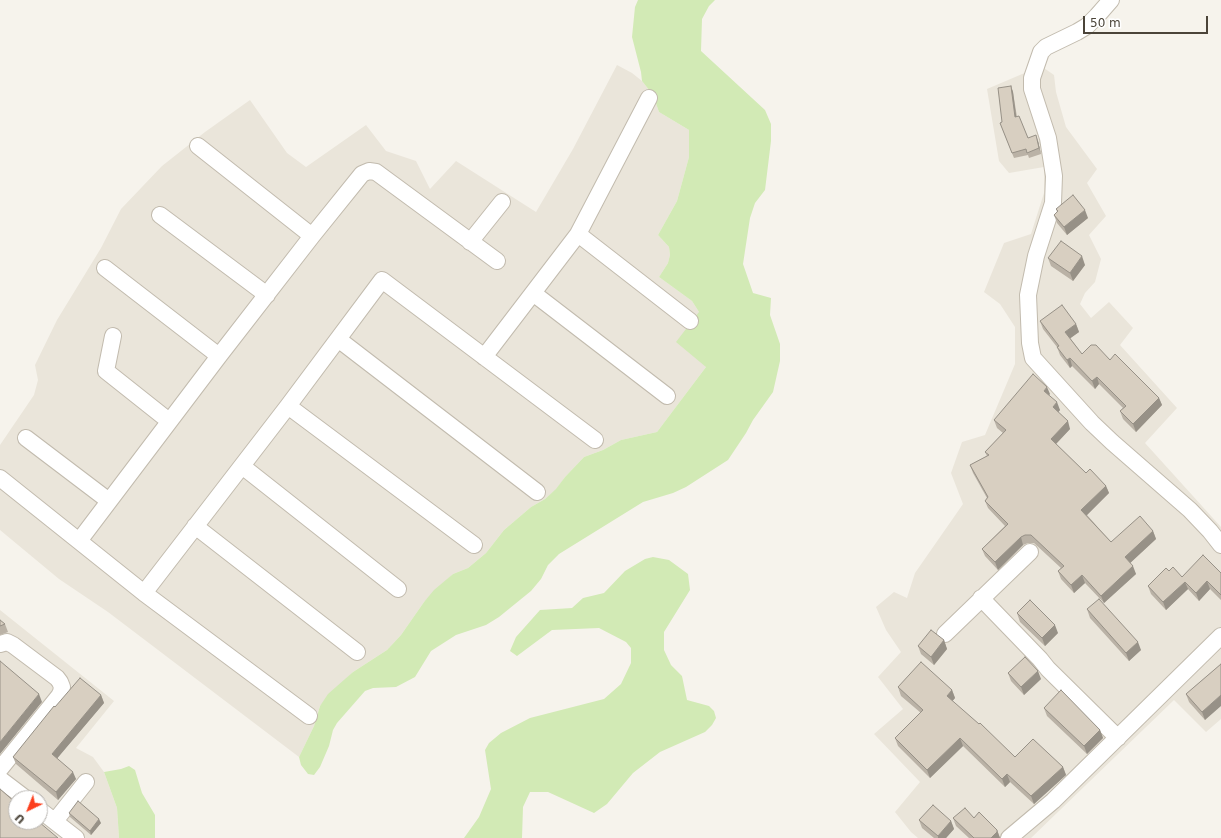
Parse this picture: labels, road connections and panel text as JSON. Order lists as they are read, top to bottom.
{
  "scale_bar": "50 m",
  "north": "bottom left"
}
